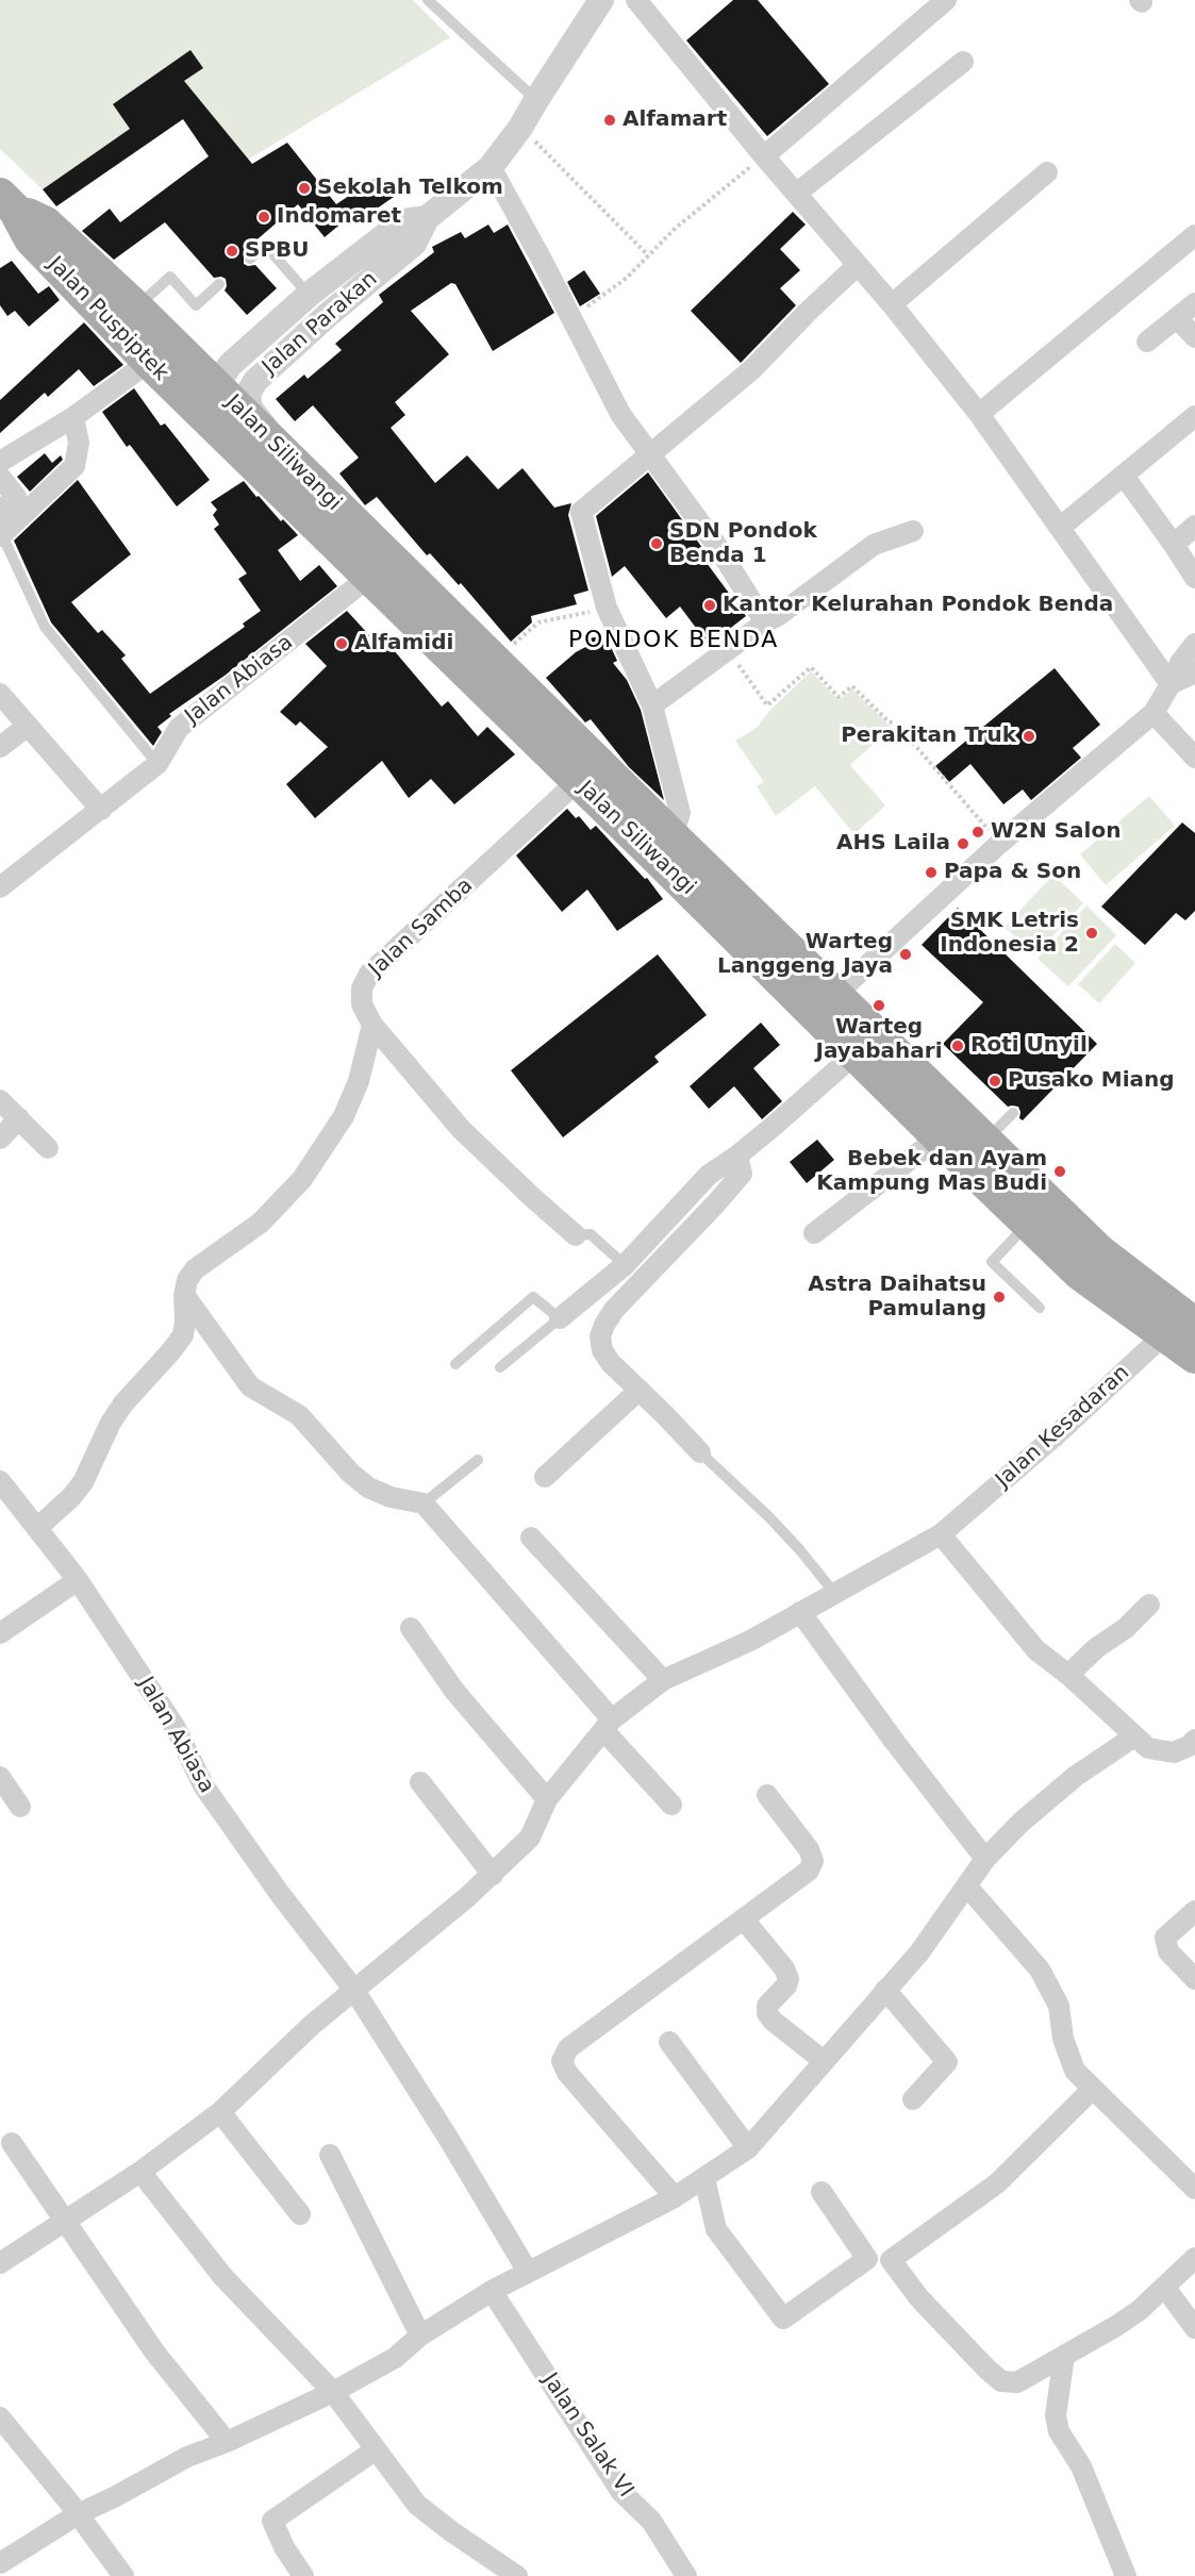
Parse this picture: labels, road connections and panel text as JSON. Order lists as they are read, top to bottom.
{
  "streets": {
    "main road": ["Jalan Puspiptek", "Jalan Siliwangi"],
    "street": [
      "Jalan Parakan",
      "Jalan Abiasa",
      "Jalan Samba",
      "Jalan Kesadaran",
      "Jalan Salak VI"
    ]
  },
  "crossings": [
    ["Jalan Puspiptek", "Jalan Parakan"],
    ["Jalan Puspiptek", "Jalan Siliwangi"],
    ["Jalan Parakan", "Jalan Siliwangi"],
    ["Jalan Siliwangi", "Jalan Abiasa"],
    ["Jalan Siliwangi", "Jalan Samba"],
    ["Jalan Siliwangi", "Jalan Kesadaran"],
    ["Jalan Abiasa", "Jalan Kesadaran"]
  ],
  "districts": ["PONDOK BENDA"],
  "places": [
    "Alfamart",
    "Sekolah Telkom",
    "Indomaret",
    "SPBU",
    "SDN Pondok Benda 1",
    "Kantor Kelurahan Pondok Benda",
    "Alfamidi",
    "Perakitan Truk",
    "W2N Salon",
    "AHS Laila",
    "Papa & Son",
    "SMK Letris Indonesia 2",
    "Warteg Langgeng Jaya",
    "Warteg Jayabahari",
    "Roti Unyil",
    "Pusako Miang",
    "Bebek dan Ayam Kampung Mas Budi",
    "Astra Daihatsu Pamulang"
  ]
}
